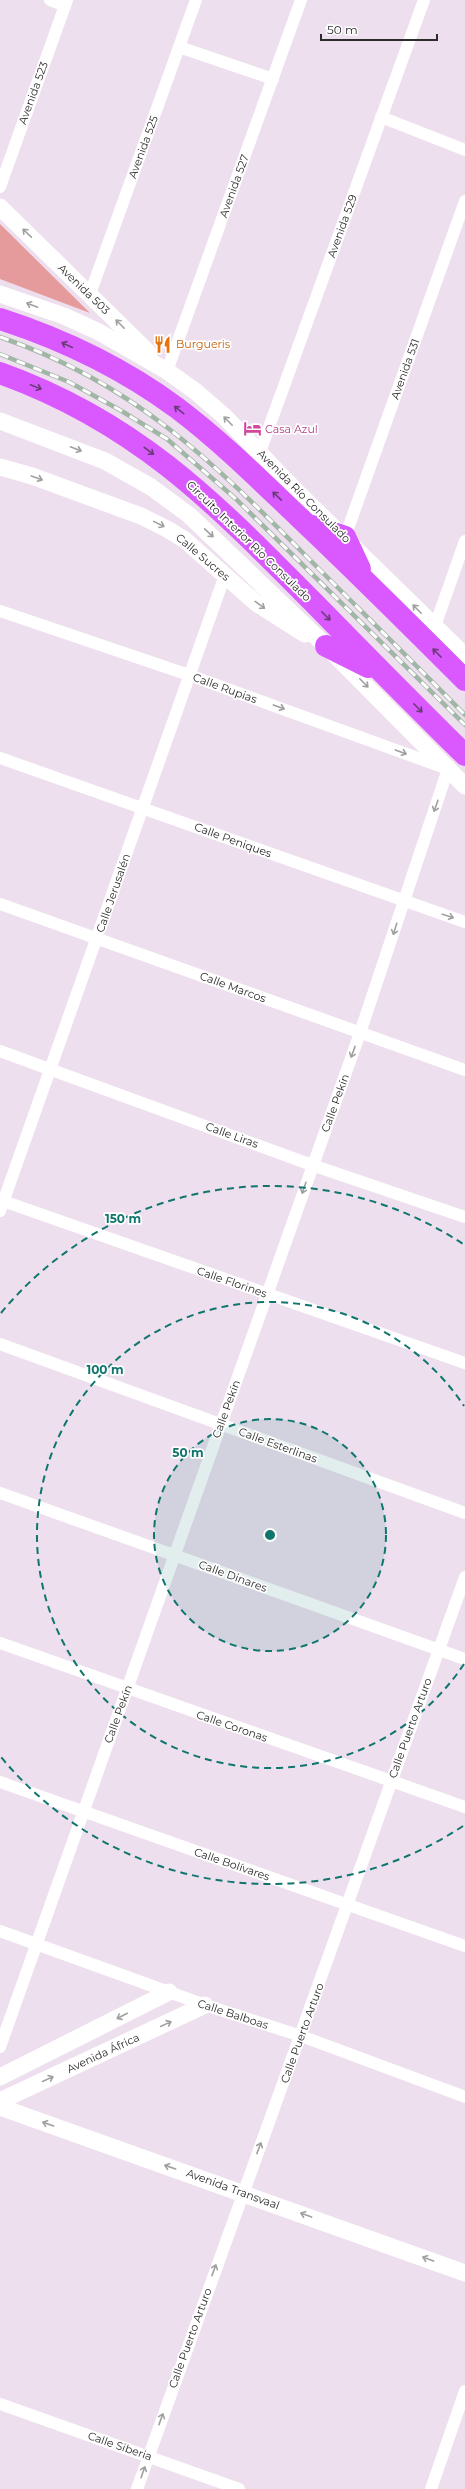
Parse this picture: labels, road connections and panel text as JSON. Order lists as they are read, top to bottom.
{
  "streets": {
    "highway": ["Circuito Interior Río Consulado"],
    "main road": [
      "Avenida 503",
      "Avenida Río Consulado",
      "Calle Sucres",
      "Avenida África",
      "Avenida Transvaal"
    ],
    "street": [
      "Avenida 523",
      "Avenida 525",
      "Avenida 527",
      "Avenida 529",
      "Avenida 531",
      "Calle Rupias",
      "Calle Peniques",
      "Calle Jerusalén",
      "Calle Marcos",
      "Calle Pekín",
      "Calle Liras",
      "Calle Florines",
      "Calle Esterlinas",
      "Calle Dinares",
      "Calle Coronas",
      "Calle Puerto Arturo",
      "Calle Bolívares",
      "Calle Balboas",
      "Calle Siberia"
    ]
  },
  "crossings": [
    ["Avenida 525", "Avenida 503"],
    ["Avenida 527", "Avenida 503"],
    ["Avenida 527", "Avenida Río Consulado"],
    ["Avenida 529", "Avenida Río Consulado"],
    ["Avenida 503", "Avenida Río Consulado"],
    ["Avenida 531", "Avenida Río Consulado"],
    ["Calle Sucres", "Calle Jerusalén"],
    ["Calle Rupias", "Calle Jerusalén"],
    ["Calle Rupias", "Calle Pekín"],
    ["Calle Peniques", "Calle Jerusalén"],
    ["Calle Peniques", "Calle Pekín"],
    ["Calle Jerusalén", "Calle Marcos"],
    ["Calle Jerusalén", "Calle Liras"],
    ["Calle Jerusalén", "Calle Florines"],
    ["Calle Marcos", "Calle Pekín"],
    ["Calle Pekín", "Calle Liras"],
    ["Calle Pekín", "Calle Florines"],
    ["Calle Pekín", "Calle Esterlinas"],
    ["Calle Pekín", "Calle Dinares"],
    ["Calle Pekín", "Calle Coronas"],
    ["Calle Pekín", "Calle Bolívares"],
    ["Calle Pekín", "Calle Balboas"],
    ["Calle Dinares", "Calle Puerto Arturo"],
    ["Calle Coronas", "Calle Puerto Arturo"],
    ["Calle Puerto Arturo", "Calle Bolívares"],
    ["Calle Puerto Arturo", "Calle Balboas"],
    ["Calle Puerto Arturo", "Avenida Transvaal"],
    ["Calle Puerto Arturo", "Calle Siberia"],
    ["Calle Balboas", "Avenida África"]
  ],
  "one_way": [
    "Calle Rupias",
    "Calle Pekín",
    "Calle Puerto Arturo",
    "Avenida Transvaal"
  ],
  "places": {
    "restaurant": ["Burgueris"],
    "hotel": ["Casa Azul"]
  },
  "scale_bar": "50 m",
  "rings": ["150 m", "100 m", "50 m"]
}
